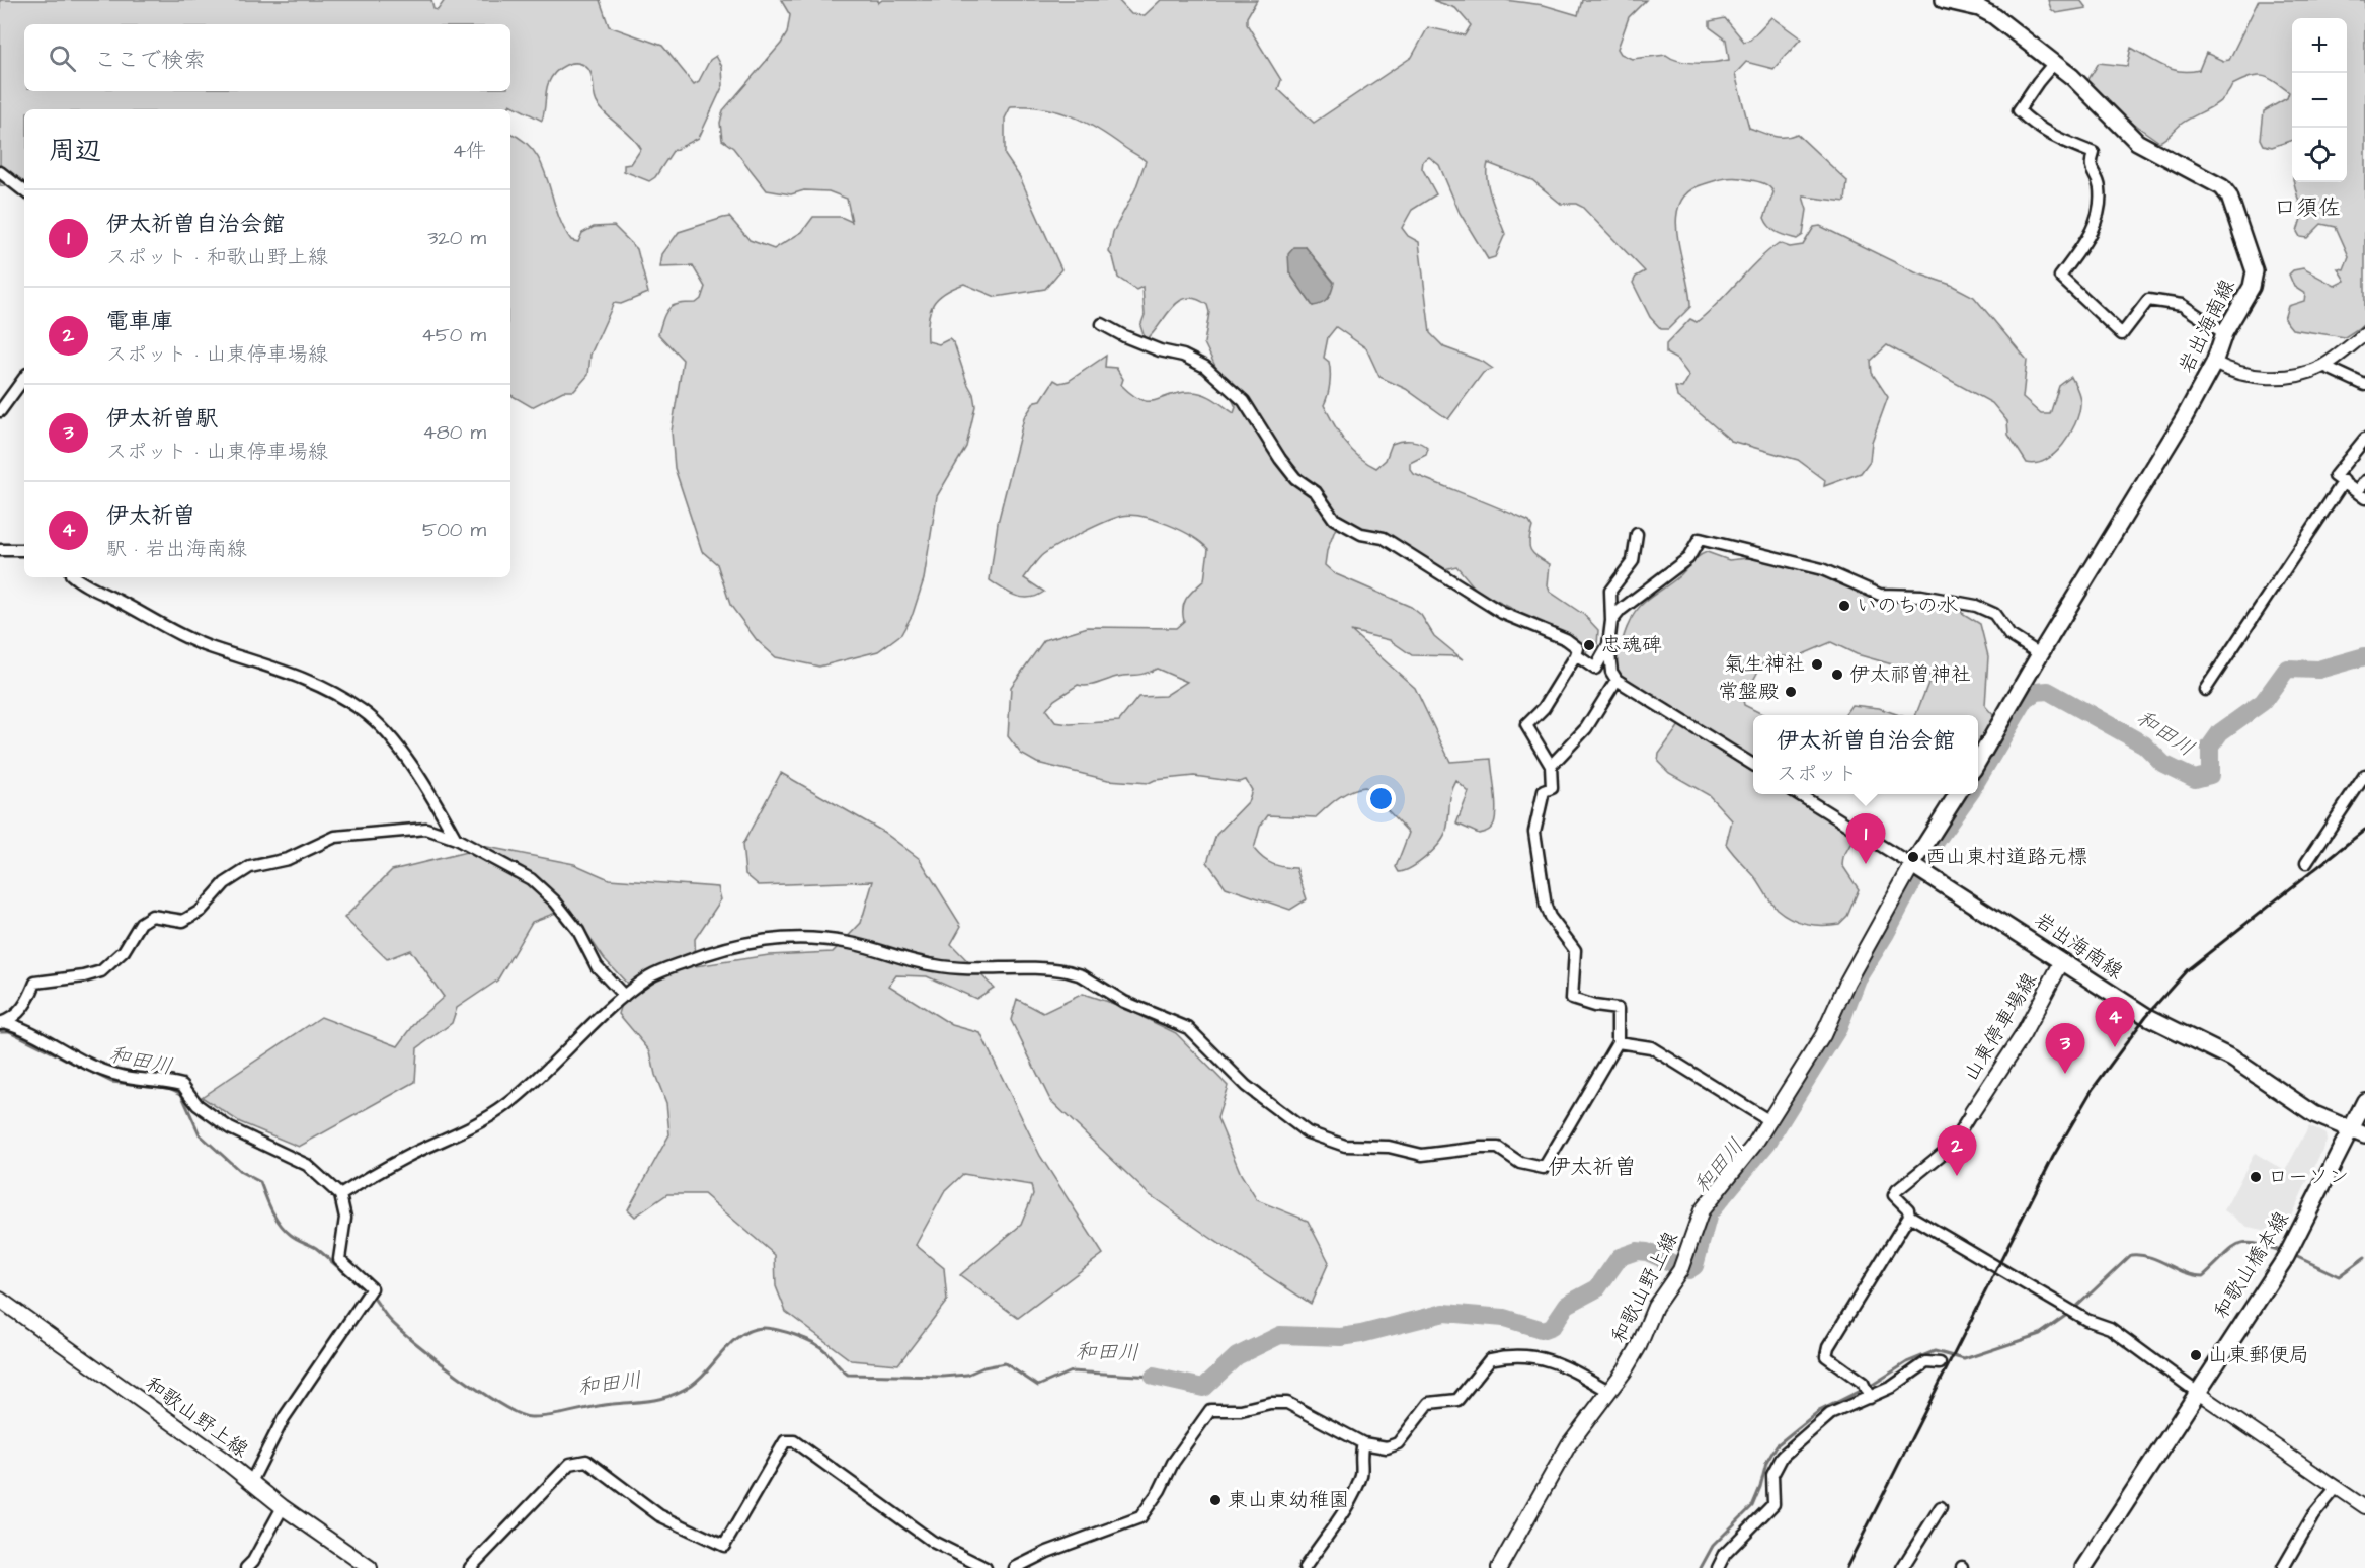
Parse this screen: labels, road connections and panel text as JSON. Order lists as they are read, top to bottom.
{
  "streets": {
    "main road": [
      "岩出海南線",
      "山東停車場線",
      "和歌山橋本線",
      "和歌山野上線"
    ]
  },
  "crossings": [
    ["岩出海南線", "山東停車場線"],
    ["岩出海南線", "和歌山橋本線"],
    ["岩出海南線", "和歌山野上線"]
  ],
  "districts": ["口須佐", "伊太祈曽"],
  "water": ["和田川"],
  "places": [
    "いのちの水",
    "忠魂碑",
    "氣生神社",
    "伊太祁曽神社",
    "常盤殿",
    "西山東村道路元標",
    "ローソン",
    "山東郵便局",
    "東山東幼稚園"
  ],
  "page": {
    "map_buttons": ["+", "−"],
    "search": "ここで検索",
    "heading": ["周辺", "4件"],
    "list": [
      {
        "mark": "1",
        "name": "伊太祈曽自治会館",
        "note": "スポット · 和歌山野上線",
        "value": "320 m"
      },
      {
        "mark": "2",
        "name": "電車庫",
        "note": "スポット · 山東停車場線",
        "value": "450 m"
      },
      {
        "mark": "3",
        "name": "伊太祈曽駅",
        "note": "スポット · 山東停車場線",
        "value": "480 m"
      },
      {
        "mark": "4",
        "name": "伊太祈曽",
        "note": "駅 · 岩出海南線",
        "value": "500 m"
      }
    ],
    "popup": ["伊太祈曽自治会館", "スポット"],
    "pins": [
      "1",
      "4",
      "3",
      "2"
    ]
  }
}
